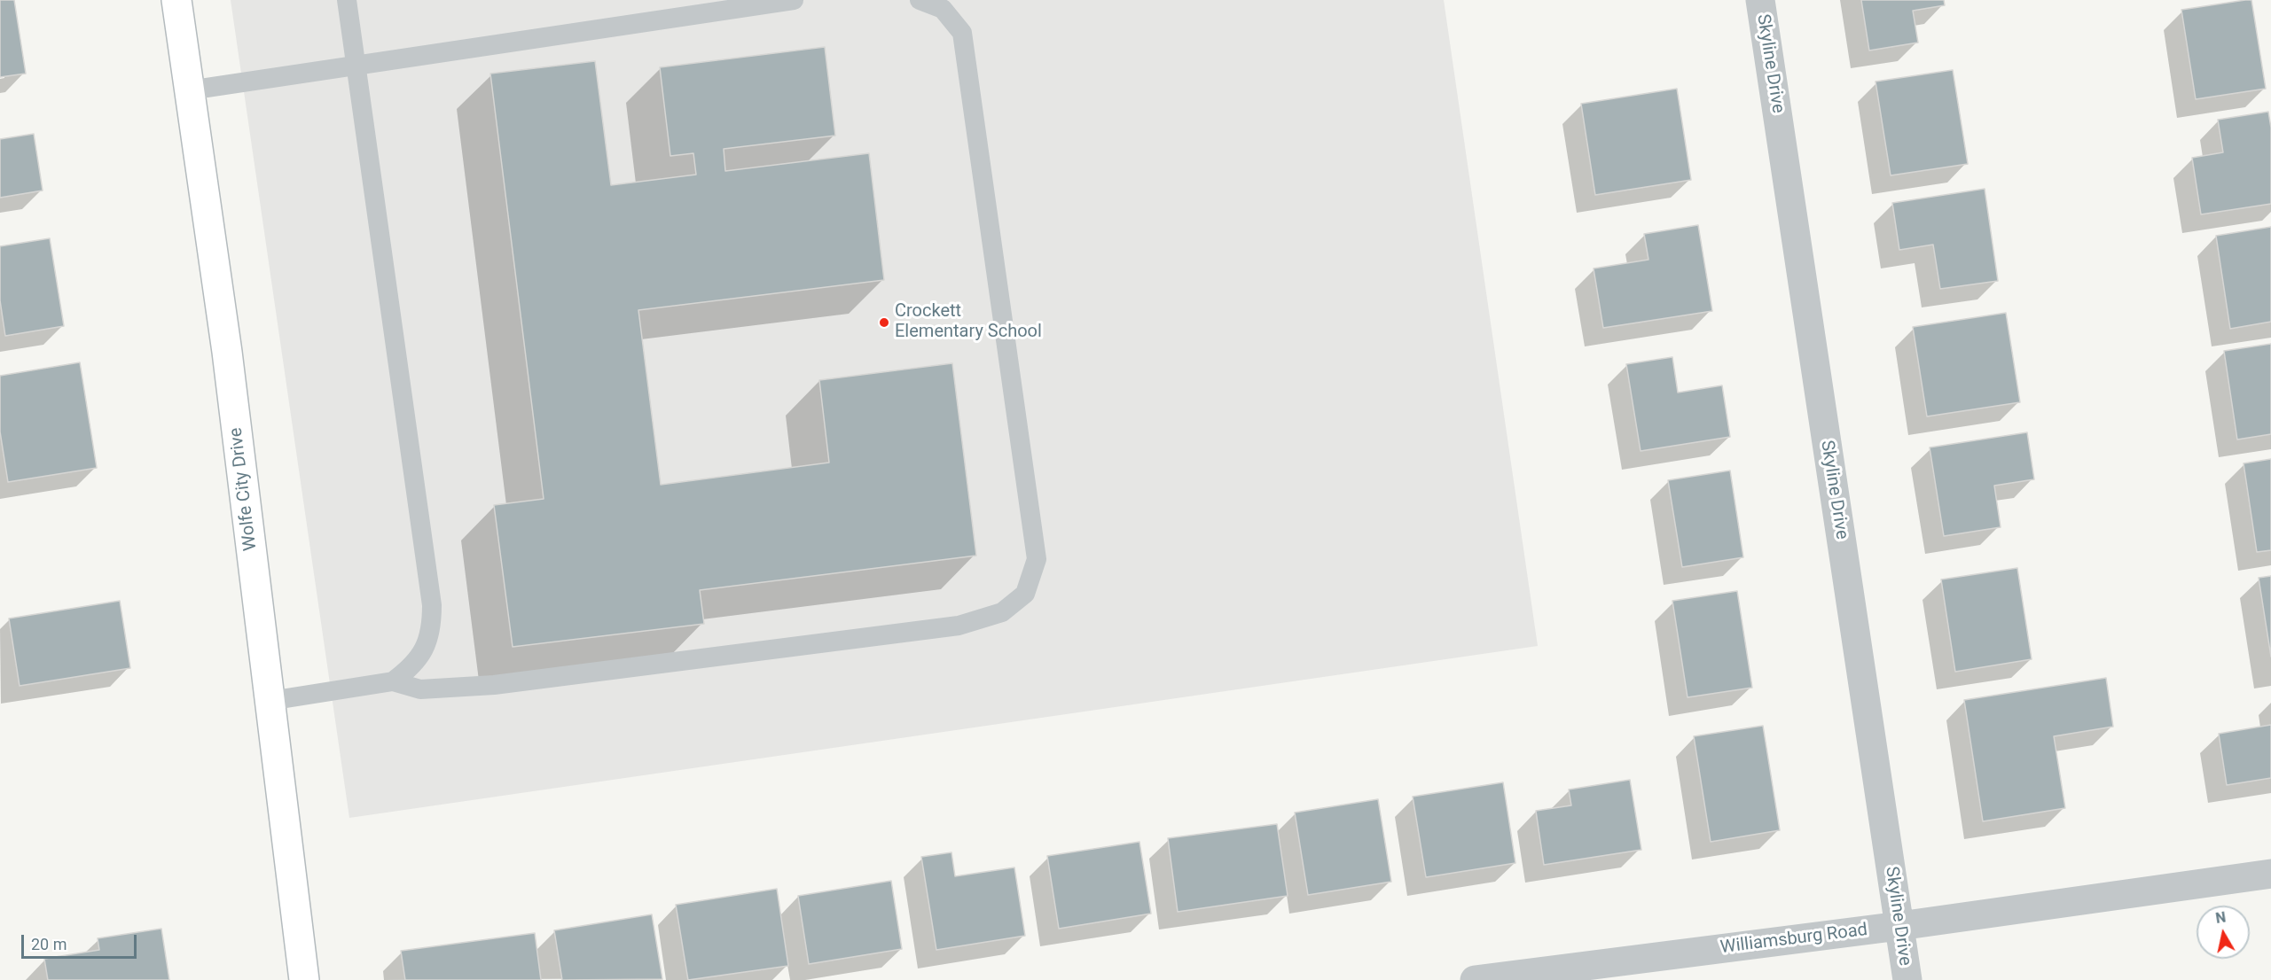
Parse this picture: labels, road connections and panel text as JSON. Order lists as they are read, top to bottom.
{
  "streets": {
    "main road": ["Wolfe City Drive"],
    "street": ["Skyline Drive", "Williamsburg Road"]
  },
  "crossings": [
    ["Skyline Drive", "Williamsburg Road"]
  ],
  "places": ["Crockett Elementary School"],
  "scale_bar": "20 m",
  "north": "top"
}
